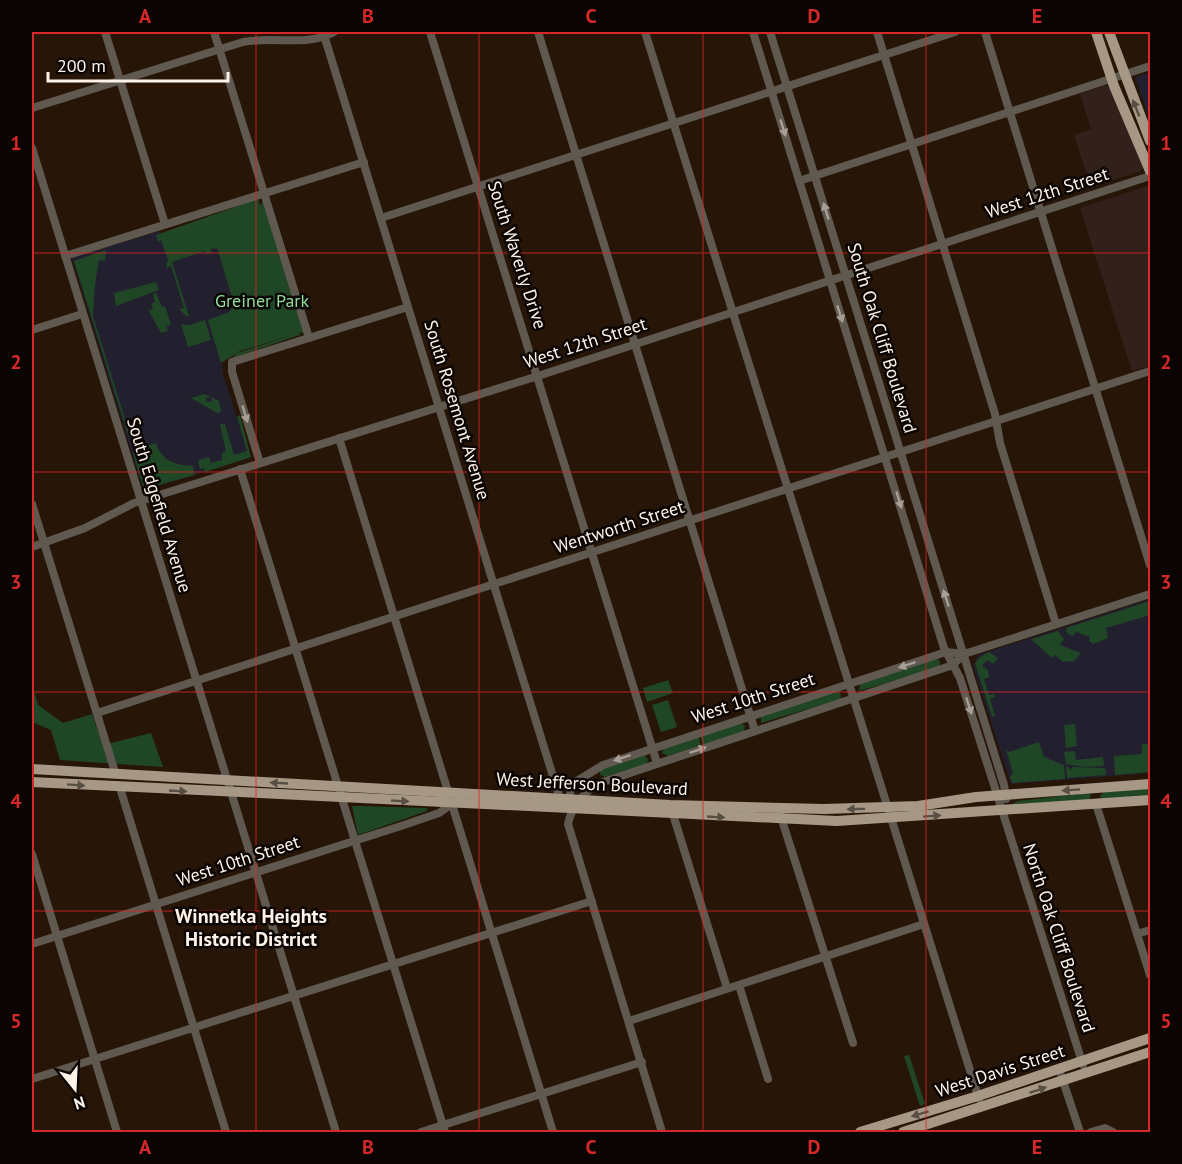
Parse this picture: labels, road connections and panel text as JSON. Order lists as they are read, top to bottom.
{
  "streets": {
    "main road": ["West Jefferson Boulevard", "West Davis Street"],
    "street": [
      "West 12th Street",
      "South Waverly Drive",
      "South Oak Cliff Boulevard",
      "South Rosemont Avenue",
      "South Edgefield Avenue",
      "Wentworth Street",
      "West 10th Street",
      "North Oak Cliff Boulevard"
    ]
  },
  "crossings": [
    ["West 12th Street", "South Waverly Drive"],
    ["West 12th Street", "South Oak Cliff Boulevard"],
    ["West 12th Street", "South Rosemont Avenue"],
    ["West 12th Street", "South Edgefield Avenue"],
    ["South Waverly Drive", "Wentworth Street"],
    ["South Waverly Drive", "West 10th Street"],
    ["South Oak Cliff Boulevard", "Wentworth Street"],
    ["South Oak Cliff Boulevard", "West 10th Street"],
    ["South Oak Cliff Boulevard", "North Oak Cliff Boulevard"],
    ["South Rosemont Avenue", "Wentworth Street"],
    ["South Rosemont Avenue", "West 10th Street"],
    ["South Rosemont Avenue", "West Jefferson Boulevard"],
    ["South Edgefield Avenue", "Wentworth Street"],
    ["South Edgefield Avenue", "West 10th Street"],
    ["South Edgefield Avenue", "West Jefferson Boulevard"],
    ["West 10th Street", "West Jefferson Boulevard"],
    ["West 10th Street", "North Oak Cliff Boulevard"],
    ["West Jefferson Boulevard", "North Oak Cliff Boulevard"],
    ["North Oak Cliff Boulevard", "West Davis Street"]
  ],
  "districts": ["Winnetka Heights Historic District"],
  "parks": ["Greiner Park"],
  "scale_bar": "200 m",
  "north": "bottom",
  "grid": {
    "columns": [
      "A",
      "B",
      "C",
      "D",
      "E"
    ],
    "rows": [
      "1",
      "2",
      "3",
      "4",
      "5"
    ]
  }
}
